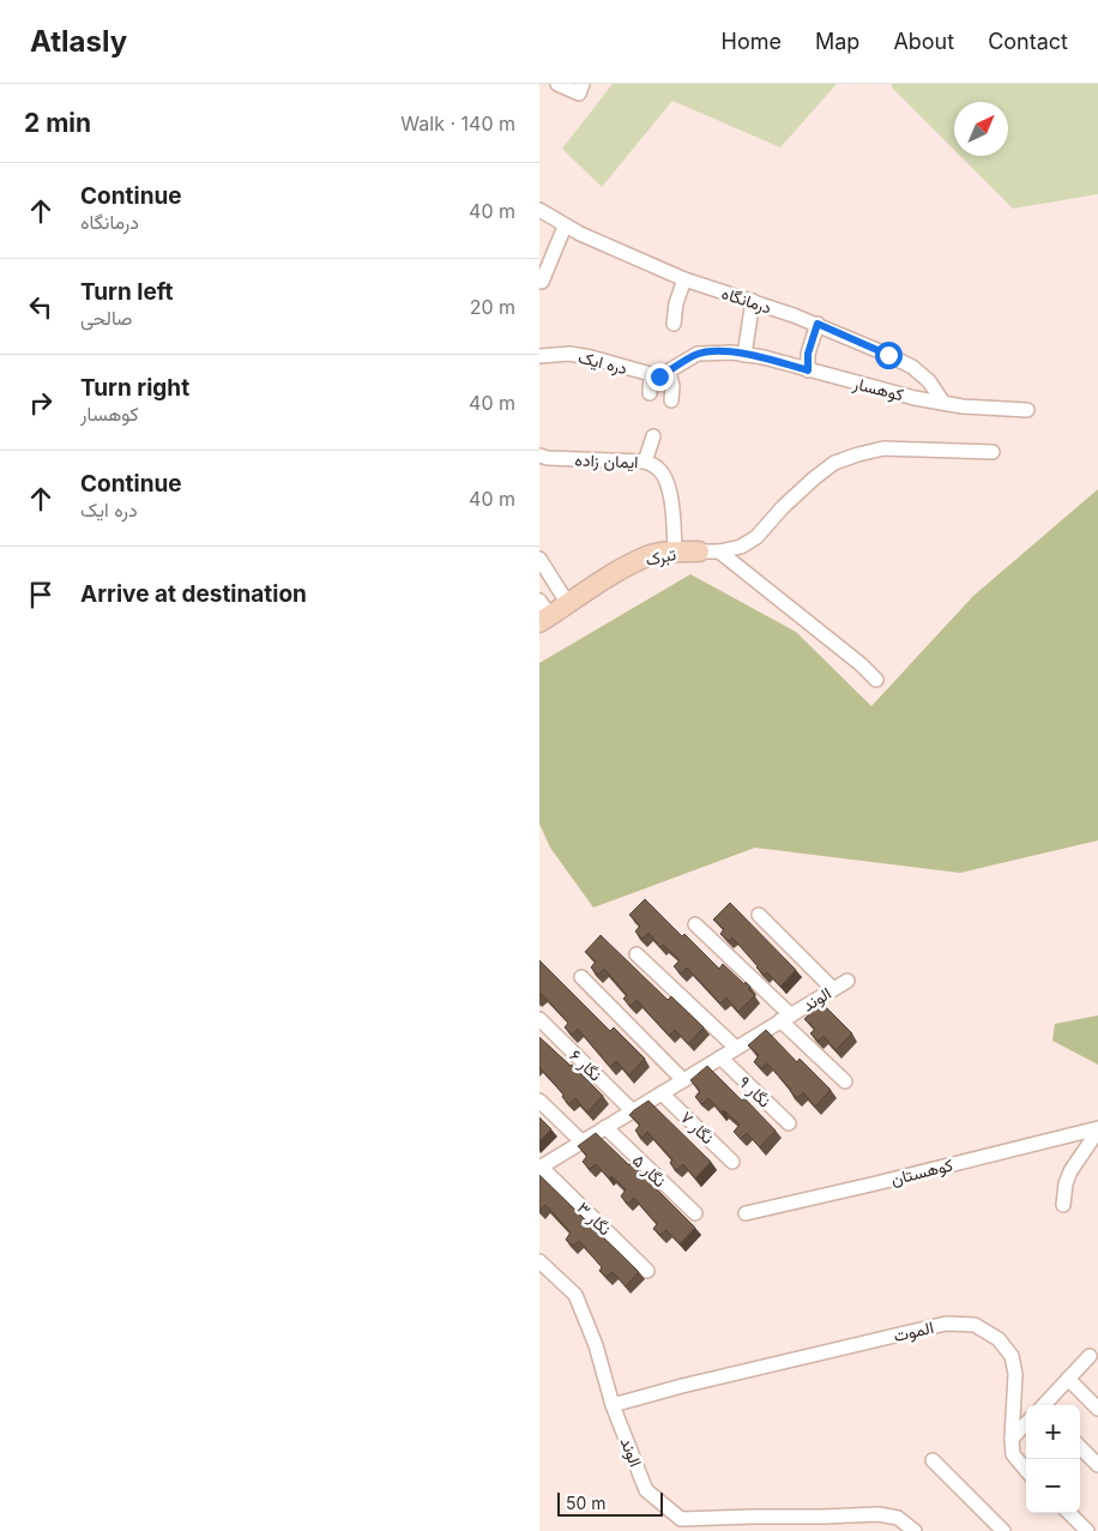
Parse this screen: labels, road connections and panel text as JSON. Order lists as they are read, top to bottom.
{
  "streets": {
    "street": [
      "درمانگاه",
      "دره ایک",
      "کوهسار",
      "ایمان زاده",
      "تبرک",
      "الوند",
      "نگار ۶",
      "نگار ۹",
      "نگار ۷",
      "نگار ۵",
      "کوهستان",
      "نگار ۳",
      "الموت"
    ]
  },
  "crossings": [
    ["درمانگاه", "کوهسار"],
    ["دره ایک", "کوهسار"],
    ["ایمان زاده", "تبرک"],
    ["الوند", "نگار ۶"],
    ["الوند", "نگار ۹"],
    ["الوند", "نگار ۷"],
    ["الوند", "نگار ۵"],
    ["الوند", "نگار ۳"],
    ["الوند", "الموت"]
  ],
  "scale_bar": "50 m",
  "north": "top right",
  "page": {
    "header": "Atlasly",
    "nav": [
      "Home",
      "Map",
      "About",
      "Contact"
    ],
    "heading": ["2 min", "Walk · 140 m"],
    "list": [
      ["Continue", "درمانگاه", "40 m"],
      ["Turn left", "صالحی", "20 m"],
      ["Turn right", "کوهسار", "40 m"],
      ["Continue", "دره ایک", "40 m"],
      "Arrive at destination"
    ],
    "map_buttons": ["+", "−"],
    "scale": "50 m"
  }
}
